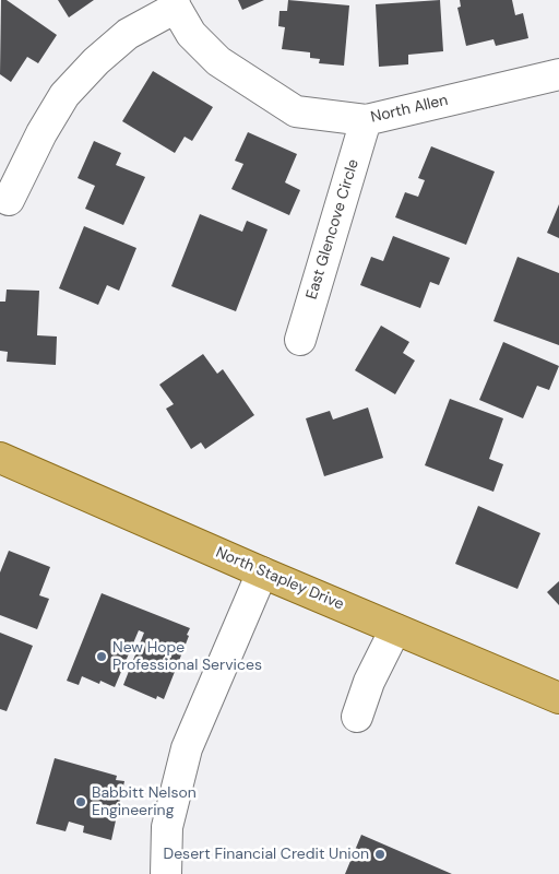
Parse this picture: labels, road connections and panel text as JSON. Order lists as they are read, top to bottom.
{
  "streets": {
    "main road": ["North Stapley Drive"],
    "street": ["North Allen", "East Glencove Circle"]
  },
  "crossings": [
    ["North Allen", "East Glencove Circle"]
  ],
  "places": ["New Hope Professional Services", "Babbitt Nelson Engineering", "Desert Financial Credit Union"]
}
